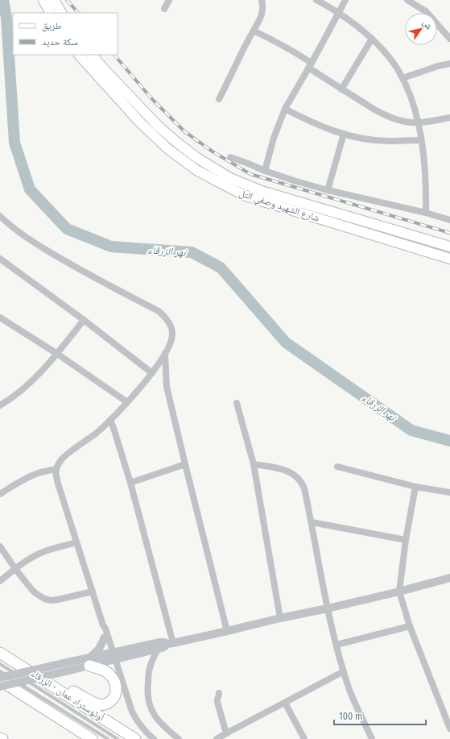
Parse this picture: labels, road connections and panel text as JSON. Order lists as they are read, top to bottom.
{
  "streets": {
    "highway": ["أوتوستراد عمان - الزرقاء"],
    "main road": ["شارع الشهيد وصفي التل"]
  },
  "water": ["نهر الزرقاء"],
  "legend": ["طريق", "سكة حديد"],
  "scale_bar": "100 m",
  "north": "top right"
}
